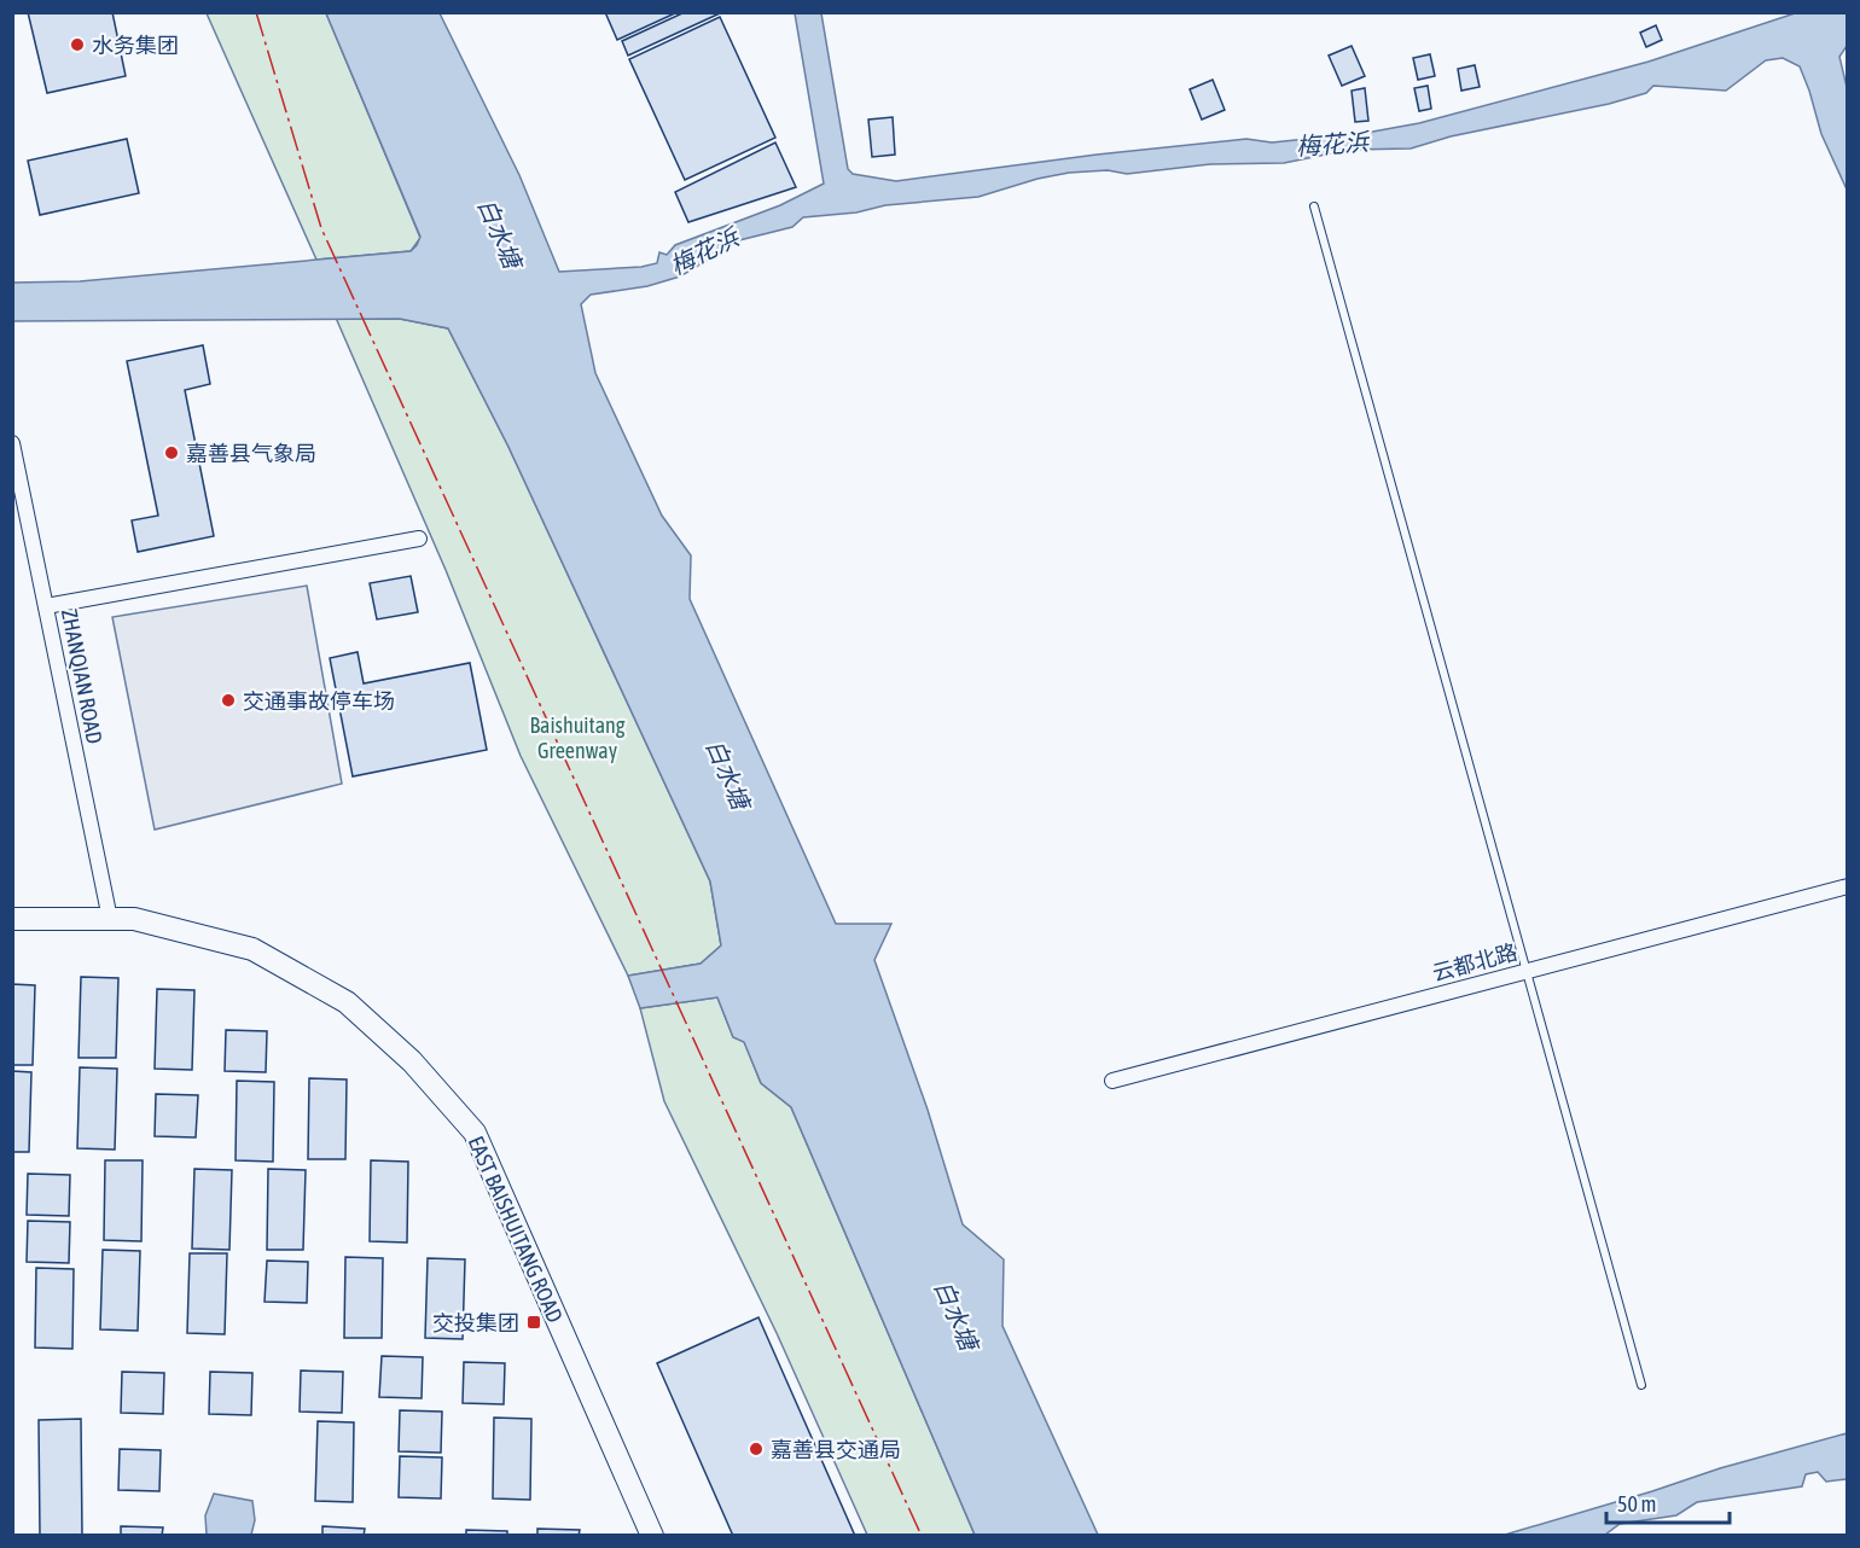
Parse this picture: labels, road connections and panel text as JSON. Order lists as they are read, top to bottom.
{
  "streets": {
    "street": ["ZHANQIAN ROAD", "云都北路", "EAST BAISHUITANG ROAD"]
  },
  "crossings": [
    ["ZHANQIAN ROAD", "EAST BAISHUITANG ROAD"]
  ],
  "water": ["梅花浜", "白水塘"],
  "parks": ["Baishuitang Greenway"],
  "places": {
    "other": [
      "水务集团",
      "嘉善县气象局",
      "交通事故停车场",
      "嘉善县交通局"
    ],
    "transit": ["交投集团"]
  },
  "scale_bar": "50 m"
}
